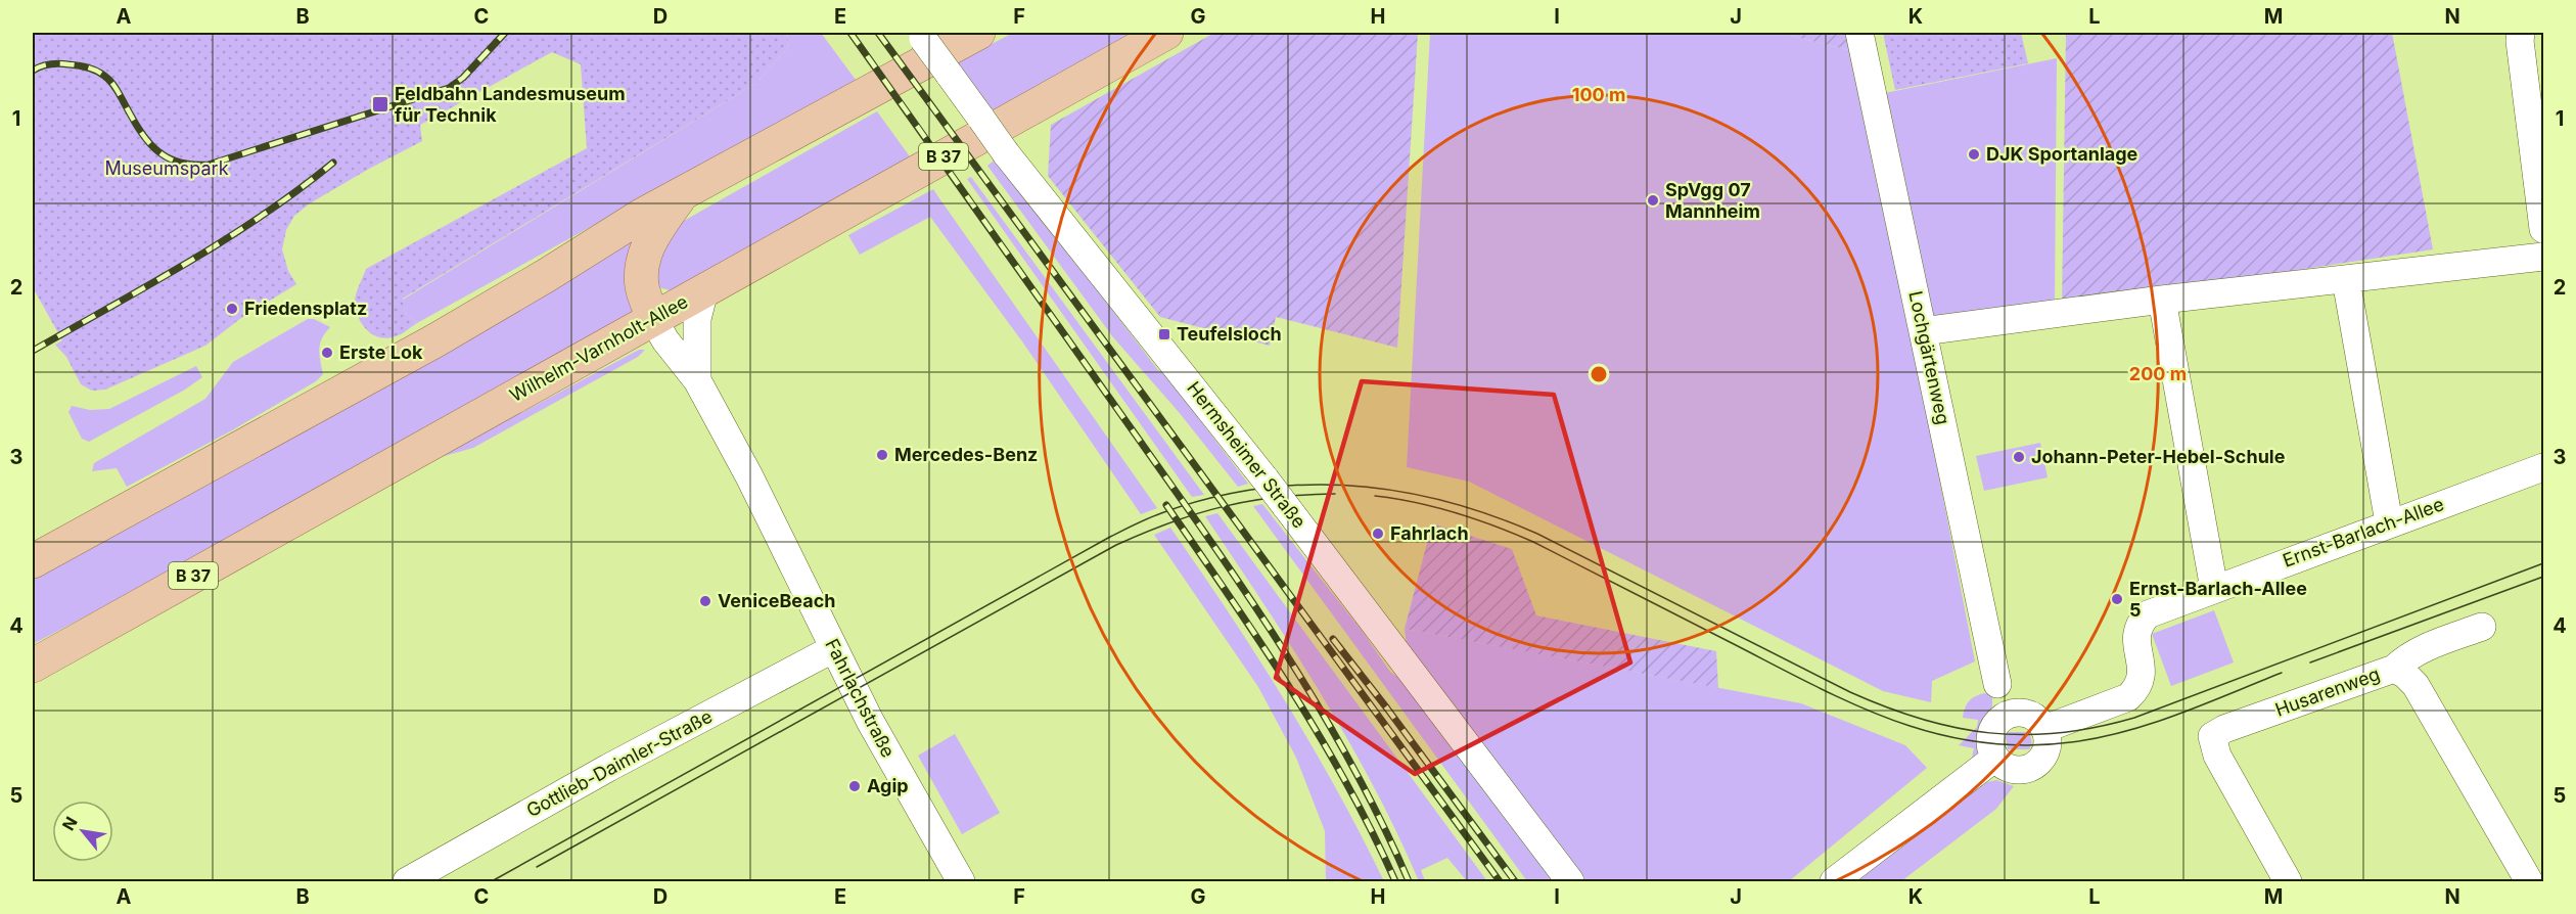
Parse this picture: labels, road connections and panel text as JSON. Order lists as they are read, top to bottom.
{
  "streets": {
    "main road": ["B 37", "Wilhelm-Varnholt-Allee"],
    "street": [
      "Lochgärtenweg",
      "Hermsheimer Straße",
      "Ernst-Barlach-Allee",
      "Husarenweg",
      "Fahrlachstraße",
      "Gottlieb-Daimler-Straße"
    ]
  },
  "crossings": [
    ["Wilhelm-Varnholt-Allee", "Fahrlachstraße"],
    ["Fahrlachstraße", "Gottlieb-Daimler-Straße"]
  ],
  "parks": ["Museumspark"],
  "places": {
    "transit": ["Feldbahn Landesmuseum für Technik", "Teufelsloch"],
    "other": [
      "DJK Sportanlage",
      "SpVgg 07 Mannheim",
      "Friedensplatz",
      "Erste Lok",
      "Mercedes-Benz",
      "Johann-Peter-Hebel-Schule",
      "Fahrlach",
      "Ernst-Barlach-Allee 5",
      "VeniceBeach",
      "Agip"
    ]
  },
  "north": "top left",
  "grid": {
    "columns": [
      "A",
      "B",
      "C",
      "D",
      "E",
      "F",
      "G",
      "H",
      "I",
      "J",
      "K",
      "L",
      "M",
      "N"
    ],
    "rows": [
      "1",
      "2",
      "3",
      "4",
      "5"
    ]
  },
  "rings": ["100 m", "200 m"]
}
